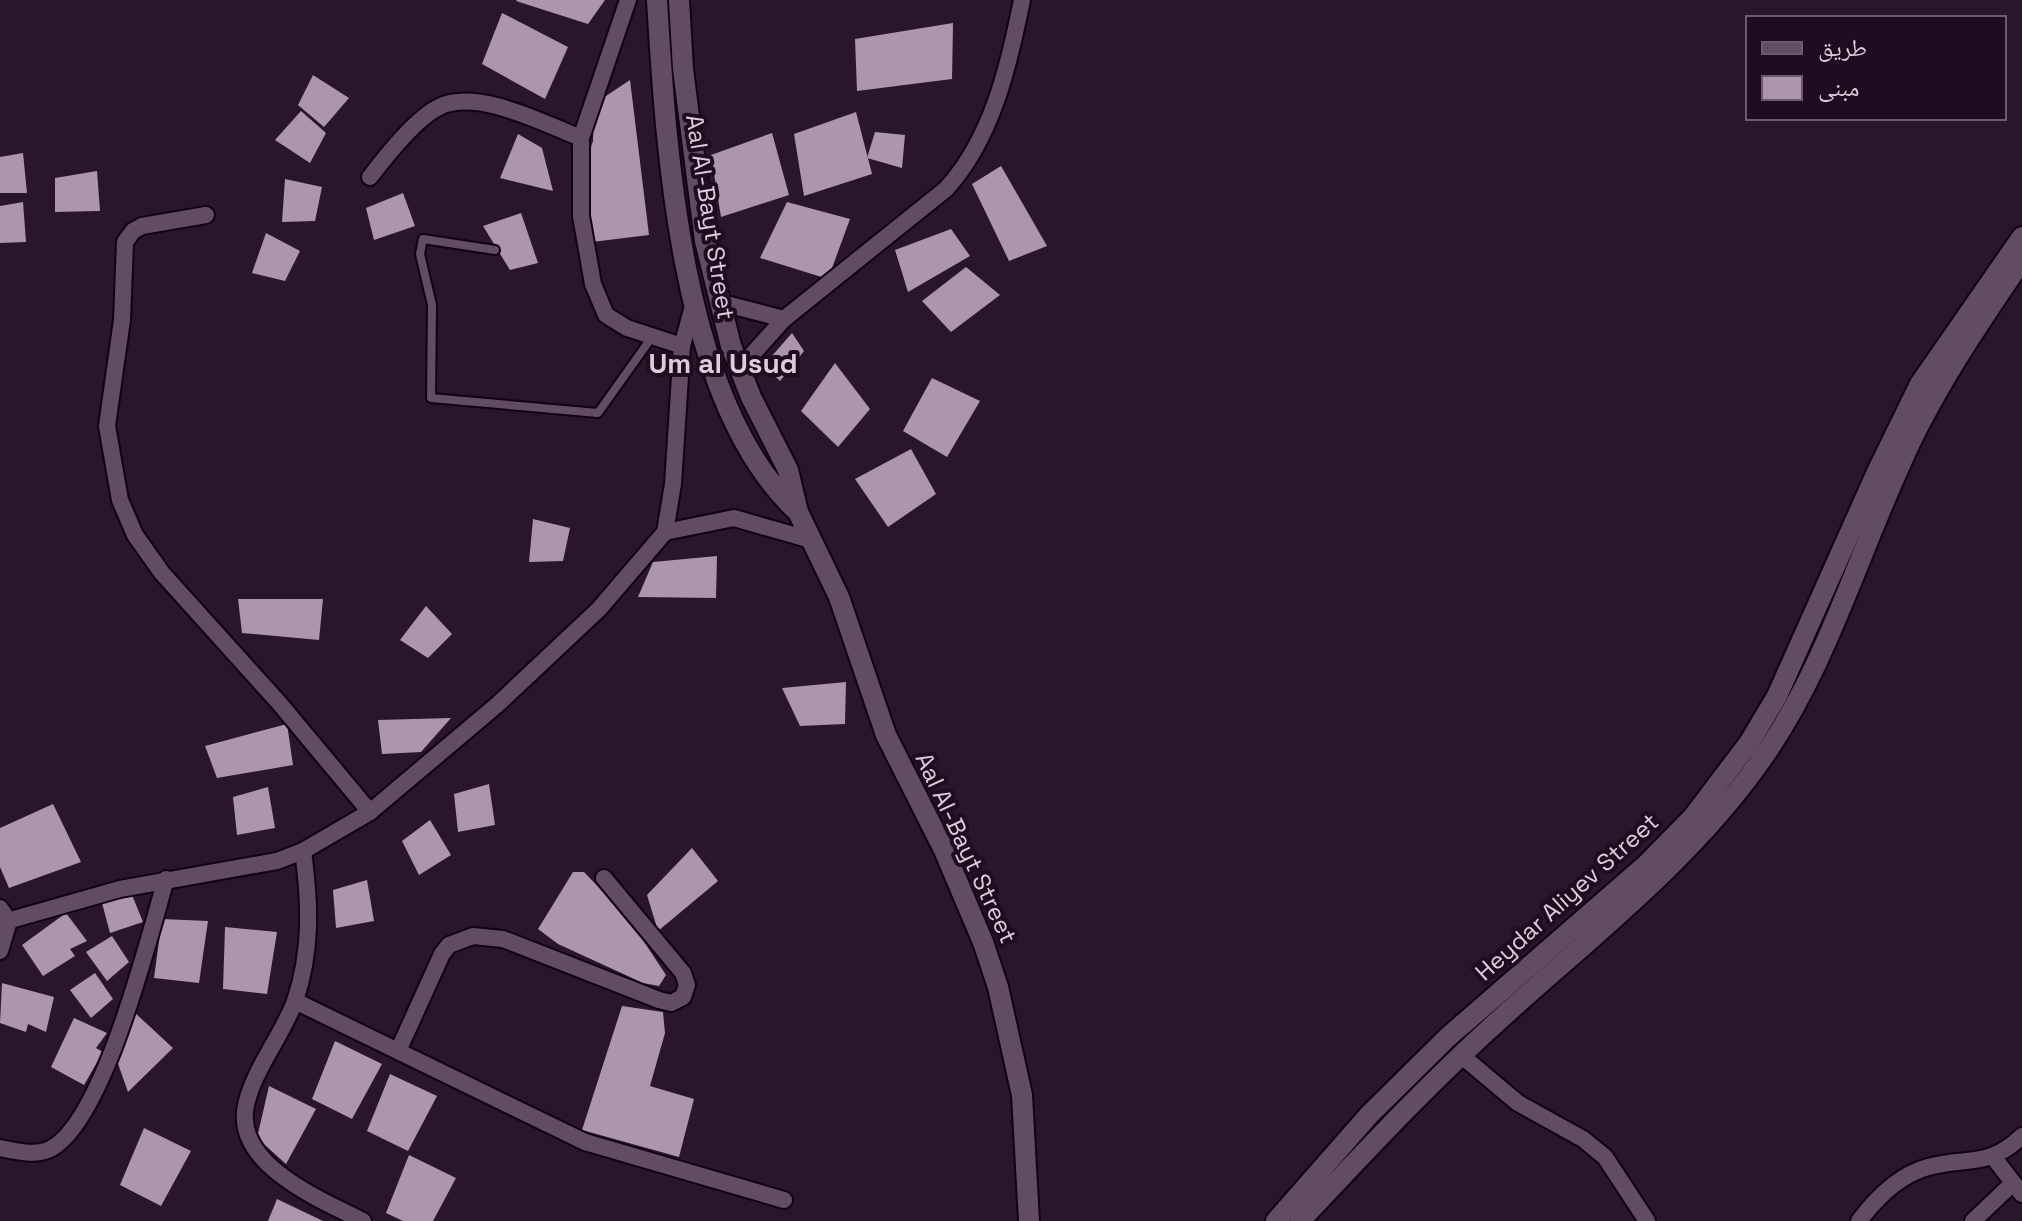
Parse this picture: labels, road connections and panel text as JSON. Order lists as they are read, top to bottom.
{
  "streets": {
    "main road": ["Aal Al-Bayt Street", "Heydar Aliyev Street"]
  },
  "districts": ["Um al Usud"],
  "legend": ["طريق", "مبنى"]
}
